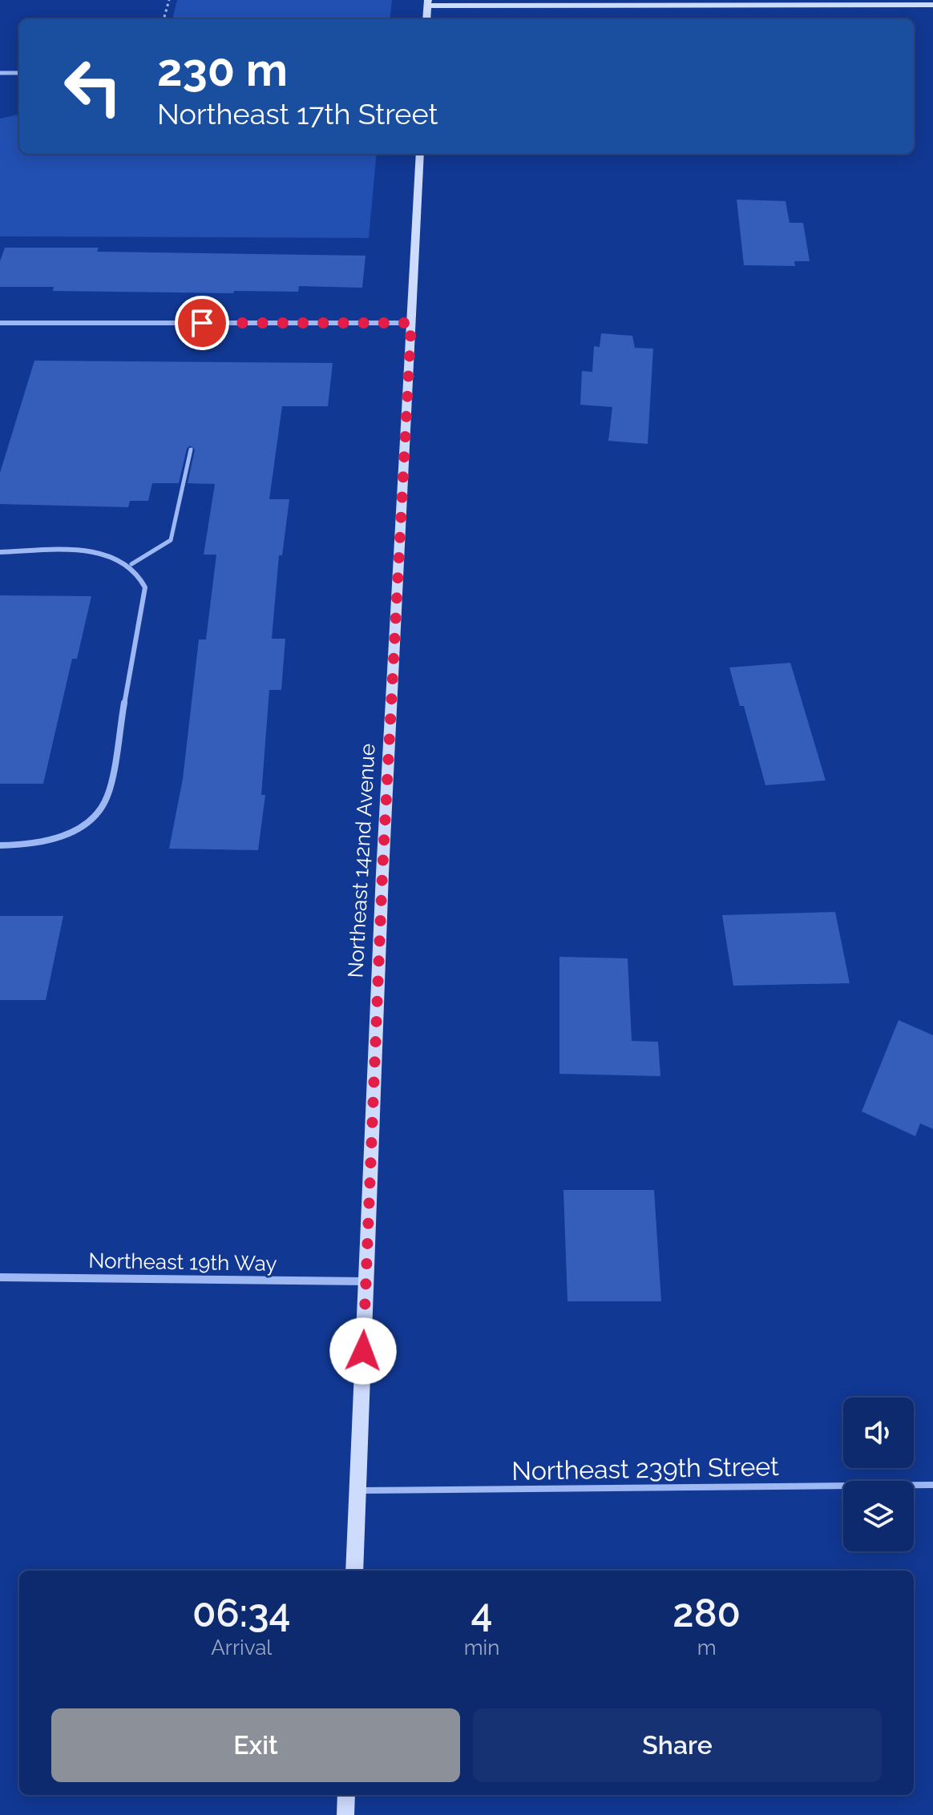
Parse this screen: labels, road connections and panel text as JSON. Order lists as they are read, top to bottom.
{
  "streets": {
    "main road": ["Northeast 142nd Avenue"],
    "street": ["Northeast 19th Way"],
    "lane": ["Northeast 239th Street"]
  },
  "crossings": [
    ["Northeast 142nd Avenue", "Northeast 19th Way"],
    ["Northeast 142nd Avenue", "Northeast 239th Street"]
  ],
  "page": {
    "turn": ["230 m", "Northeast 17th Street"],
    "eta": [
      "06:34",
      "Arrival",
      "4",
      "min",
      "280",
      "m"
    ],
    "buttons": ["Exit", "Share"]
  }
}
